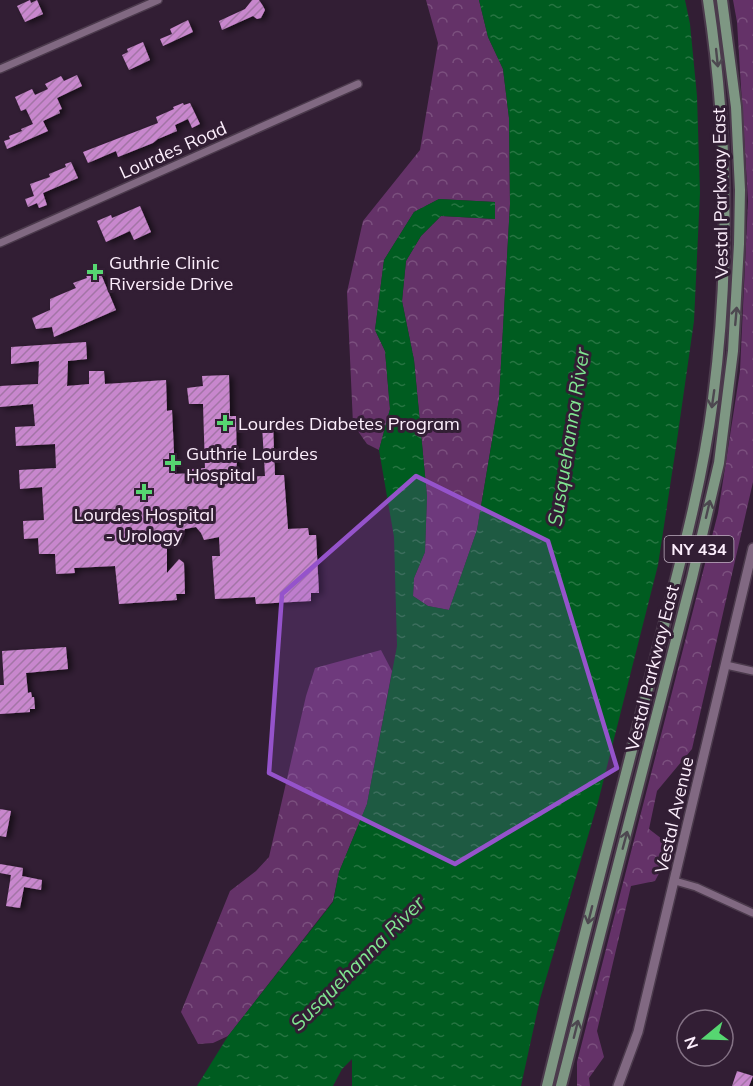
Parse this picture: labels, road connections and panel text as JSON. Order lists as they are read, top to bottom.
{
  "streets": {
    "main road": ["Vestal Parkway East", "NY 434"],
    "street": ["Lourdes Road", "Vestal Avenue"]
  },
  "water": ["Susquehanna River"],
  "places": {
    "health": [
      "Guthrie Clinic Riverside Drive",
      "Lourdes Diabetes Program",
      "Guthrie Lourdes Hospital",
      "Lourdes Hospital - Urology"
    ]
  },
  "north": "left"
}
